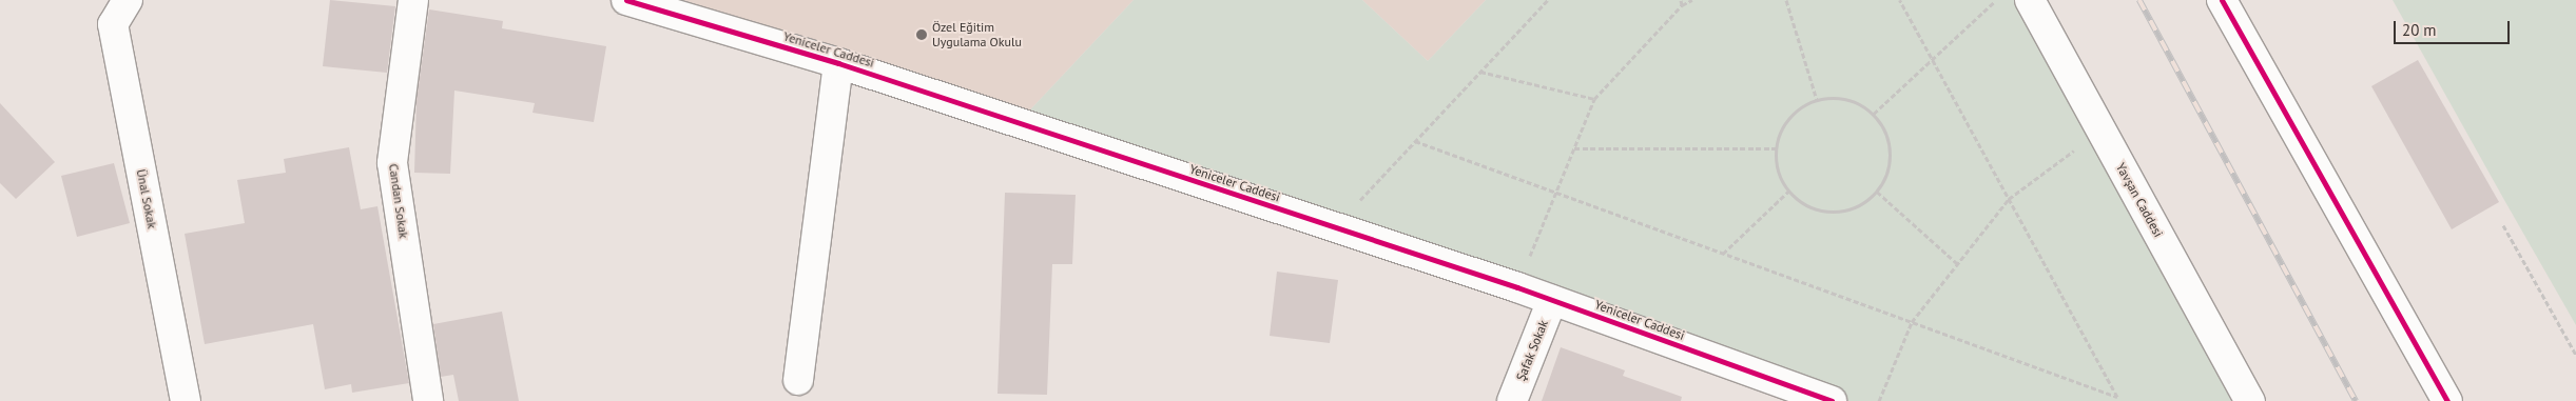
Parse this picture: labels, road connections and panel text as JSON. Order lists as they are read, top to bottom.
{
  "streets": {
    "street": [
      "Yeniceler Caddesi",
      "Ünal Sokak",
      "Yavşan Caddesi",
      "Candan Sokak",
      "Şafak Sokak"
    ]
  },
  "crossings": [
    ["Yeniceler Caddesi", "Şafak Sokak"]
  ],
  "places": ["Özel Eğitim Uygulama Okulu"],
  "scale_bar": "20 m"
}
